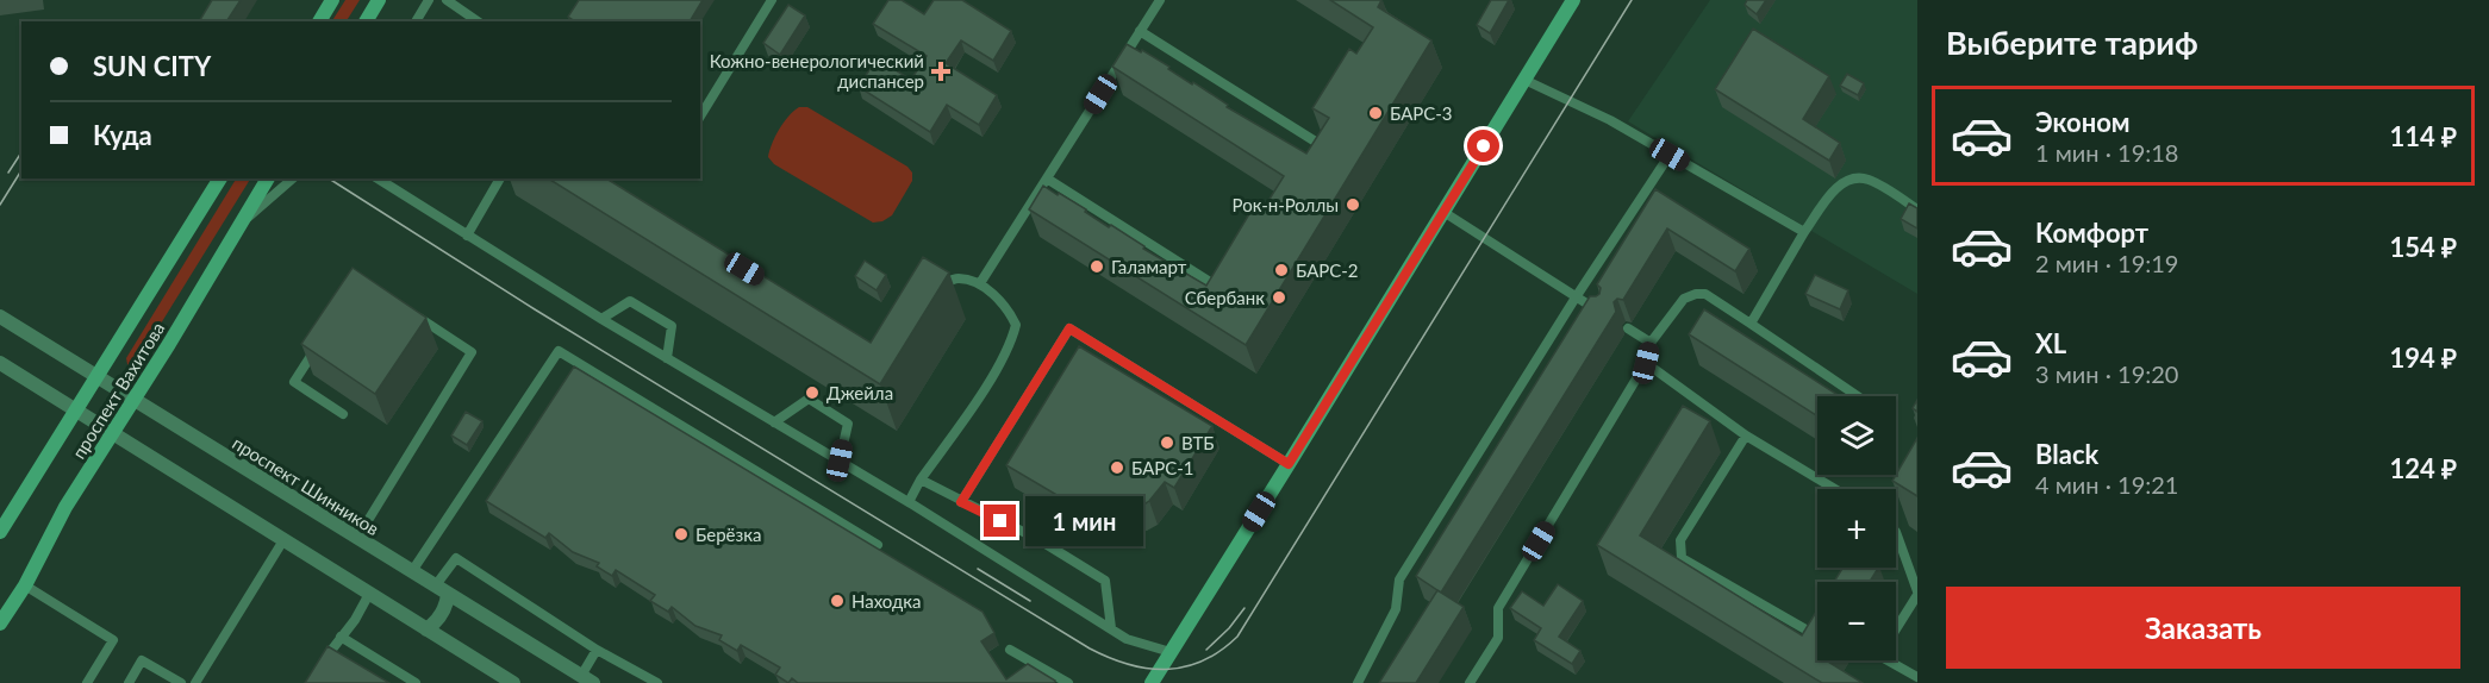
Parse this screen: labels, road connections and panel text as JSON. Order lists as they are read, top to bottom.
{
  "streets": {
    "main road": ["проспект Вахитова"],
    "street": ["проспект Шинников"]
  },
  "crossings": [
    ["проспект Вахитова", "проспект Шинников"]
  ],
  "places": {
    "health": ["Кожно-венерологический диспансер"],
    "other": [
      "БАРС-3",
      "Рок-н-Роллы",
      "Галамарт",
      "БАРС-2",
      "Сбербанк",
      "Джейла",
      "ВТБ",
      "БАРС-1",
      "Берёзка",
      "Находка"
    ]
  },
  "page": {
    "heading": "Выберите тариф",
    "banner": ["SUN CITY", "Куда"],
    "list": [
      {
        "name": "Эконом",
        "note": "1 мин · 19:18",
        "value": "114 ₽"
      },
      {
        "name": "Комфорт",
        "note": "2 мин · 19:19",
        "value": "154 ₽"
      },
      {
        "name": "XL",
        "note": "3 мин · 19:20",
        "value": "194 ₽"
      },
      {
        "name": "Black",
        "note": "4 мин · 19:21",
        "value": "124 ₽"
      }
    ],
    "map_buttons": ["+", "−"],
    "bubble": "1 мин",
    "buttons": "Заказать"
  }
}
